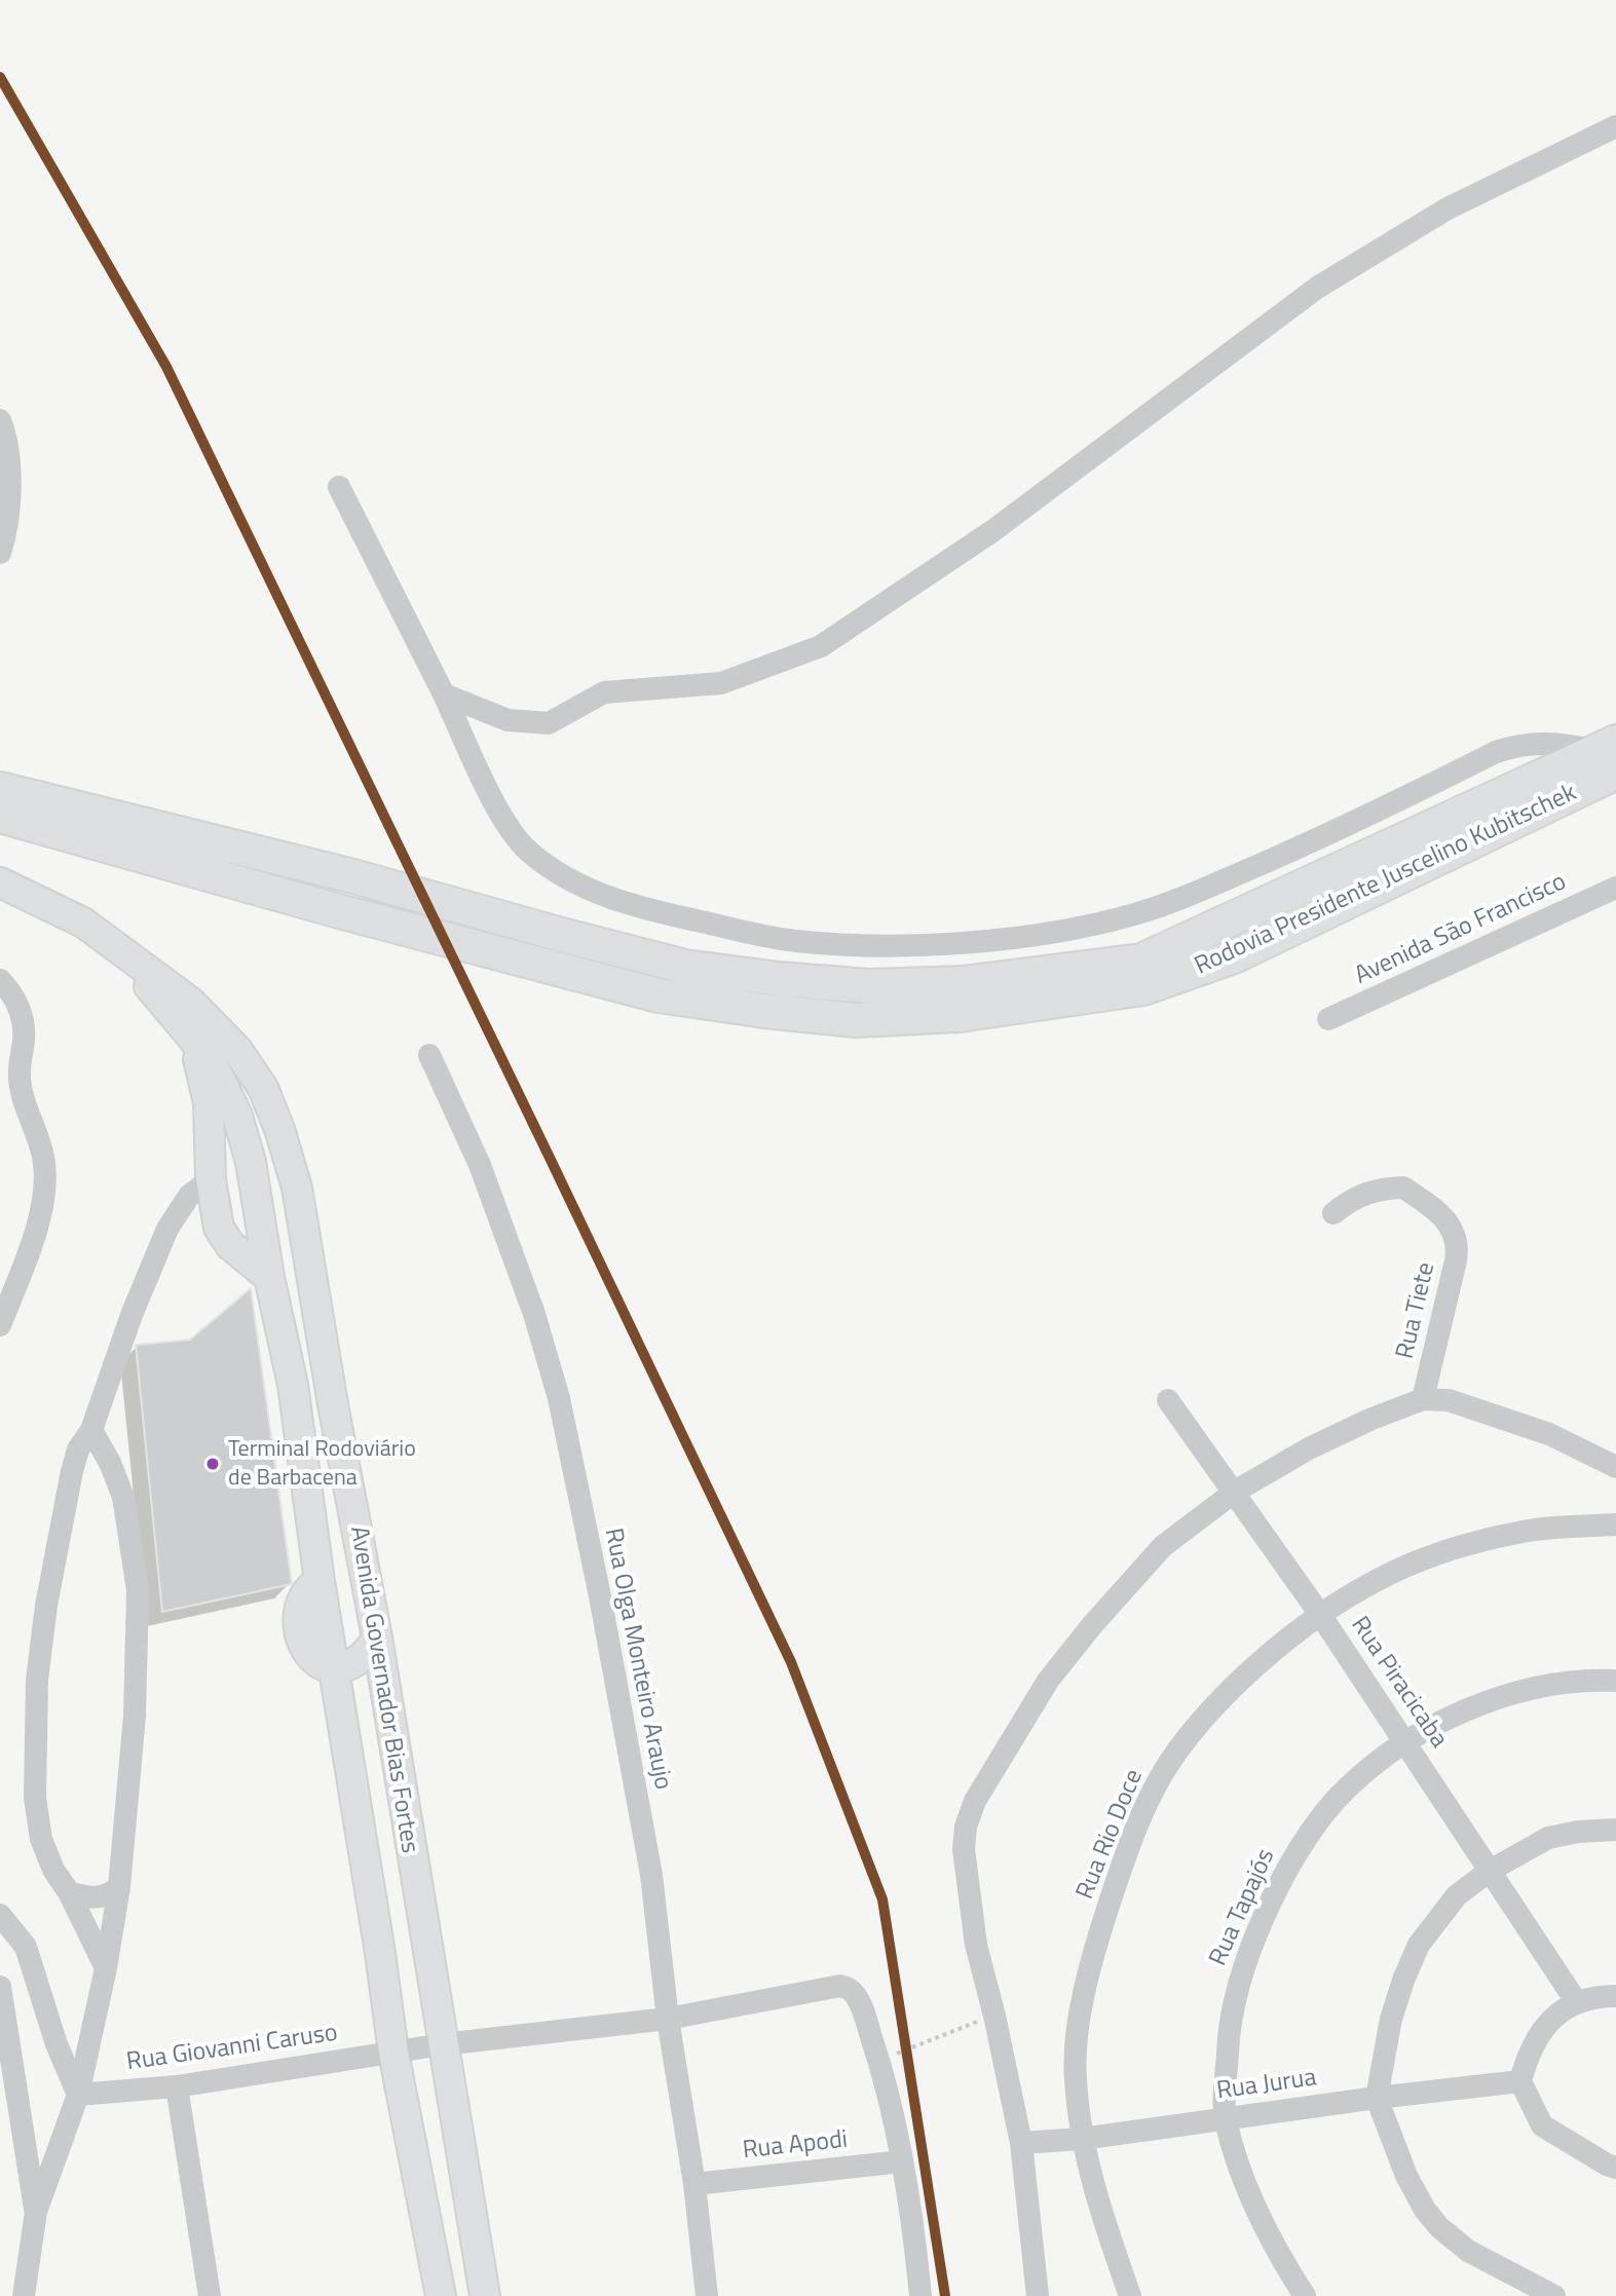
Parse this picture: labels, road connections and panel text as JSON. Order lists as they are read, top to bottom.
{
  "streets": {
    "highway": ["Rodovia Presidente Juscelino Kubitschek"],
    "main road": ["Avenida Governador Bias Fortes"],
    "street": [
      "Avenida São Francisco",
      "Rua Tiete",
      "Rua Olga Monteiro Araujo",
      "Rua Piracicaba",
      "Rua Rio Doce",
      "Rua Tapajós",
      "Rua Giovanni Caruso",
      "Rua Jurua",
      "Rua Apodi"
    ]
  },
  "crossings": [
    ["Rua Olga Monteiro Araujo", "Rua Giovanni Caruso"],
    ["Rua Olga Monteiro Araujo", "Rua Apodi"],
    ["Rua Piracicaba", "Rua Rio Doce"],
    ["Rua Piracicaba", "Rua Tapajós"],
    ["Avenida Governador Bias Fortes", "Rua Giovanni Caruso"],
    ["Rua Rio Doce", "Rua Jurua"],
    ["Rua Tapajós", "Rua Jurua"],
    ["Rua Giovanni Caruso", "Rua Apodi"]
  ],
  "places": ["Terminal Rodoviário de Barbacena"]
}
